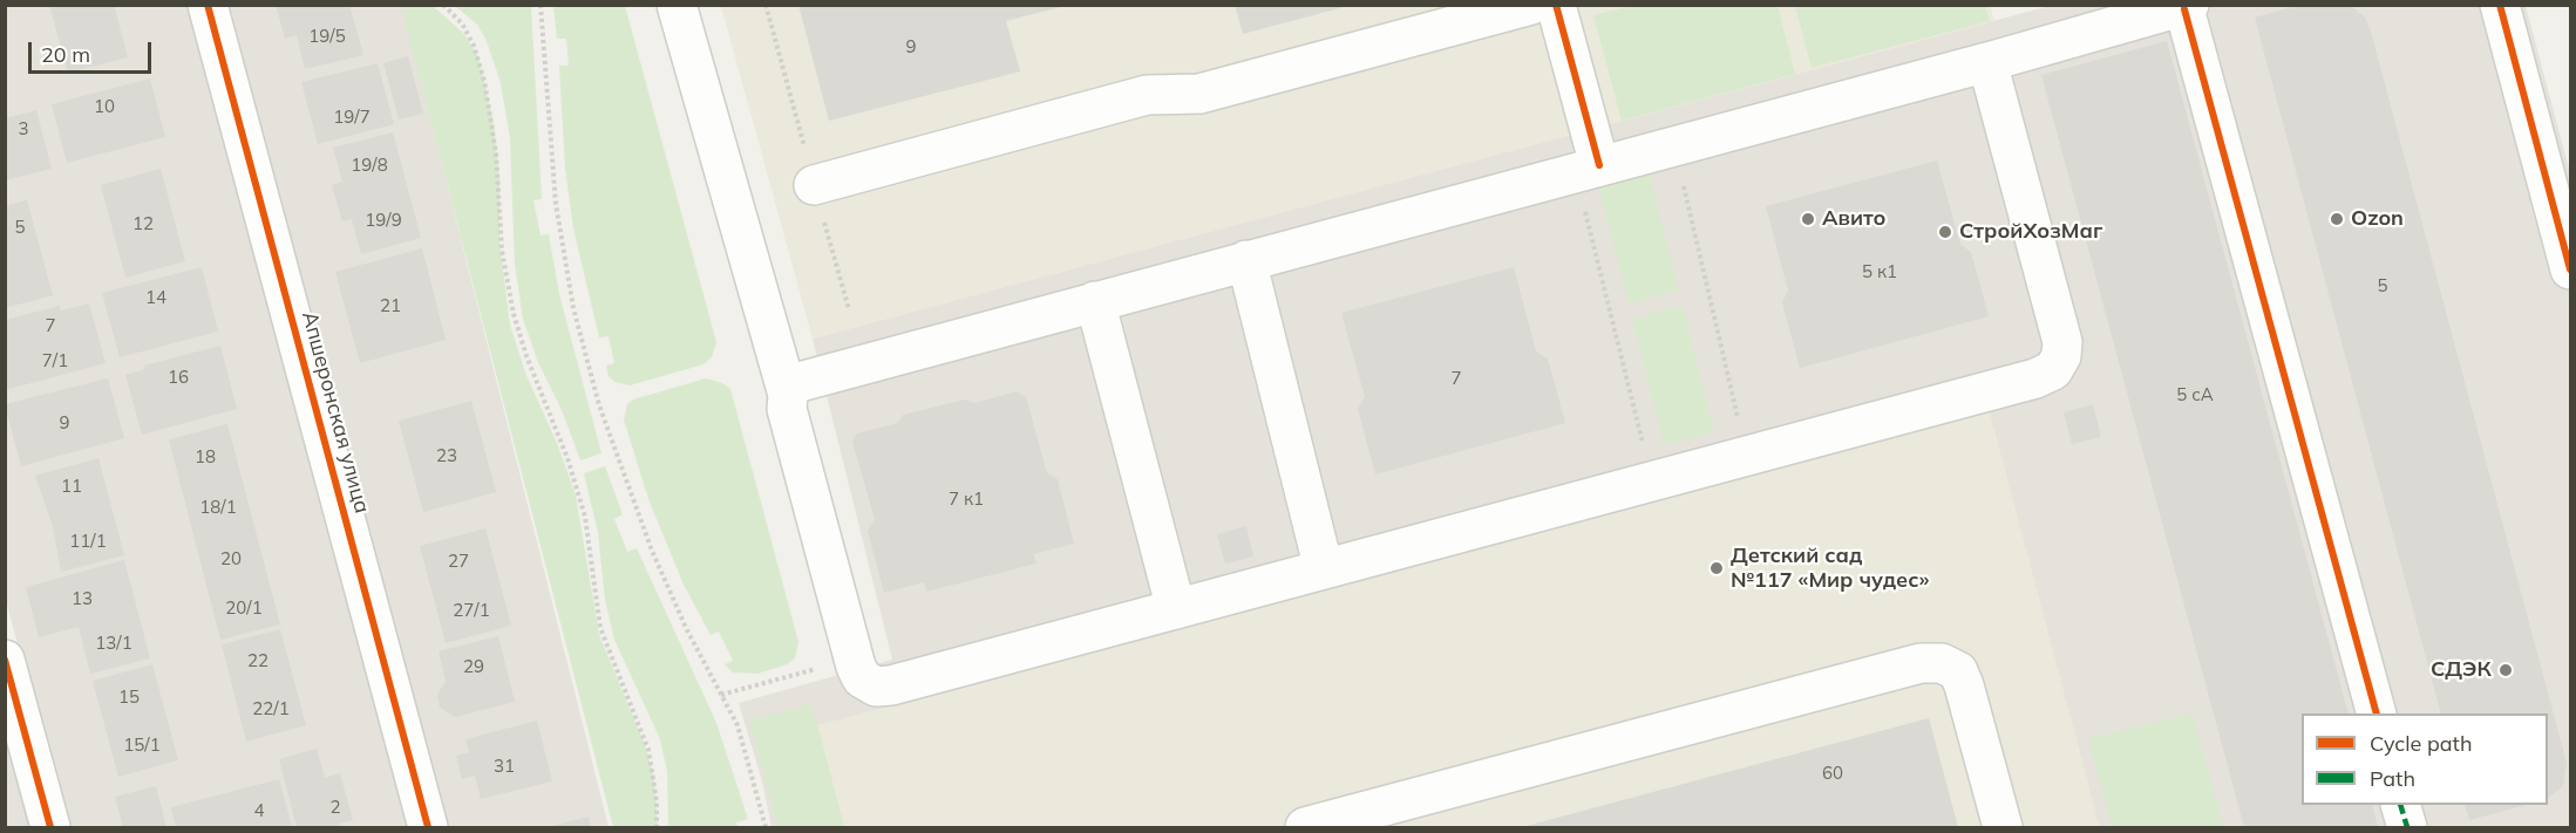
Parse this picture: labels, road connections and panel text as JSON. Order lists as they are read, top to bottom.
{
  "streets": {
    "street": ["Апшеронская улица"]
  },
  "places": [
    "Авито",
    "Ozon",
    "СтройХозМаг",
    "Детский сад №117 «Мир чудес»",
    "СДЭК"
  ],
  "house_numbers": [
    "19/5",
    "9",
    "10",
    "19/7",
    "3",
    "19/8",
    "19/9",
    "12",
    "5",
    "5 к1",
    "5",
    "14",
    "21",
    "7",
    "7/1",
    "16",
    "7",
    "5 сА",
    "9",
    "23",
    "18",
    "11",
    "7 к1",
    "18/1",
    "11/1",
    "20",
    "27",
    "13",
    "20/1",
    "27/1",
    "13/1",
    "22",
    "29",
    "15",
    "22/1",
    "15/1",
    "31",
    "60",
    "2",
    "4"
  ],
  "legend": ["Cycle path", "Path"],
  "scale_bar": "20 m"
}
